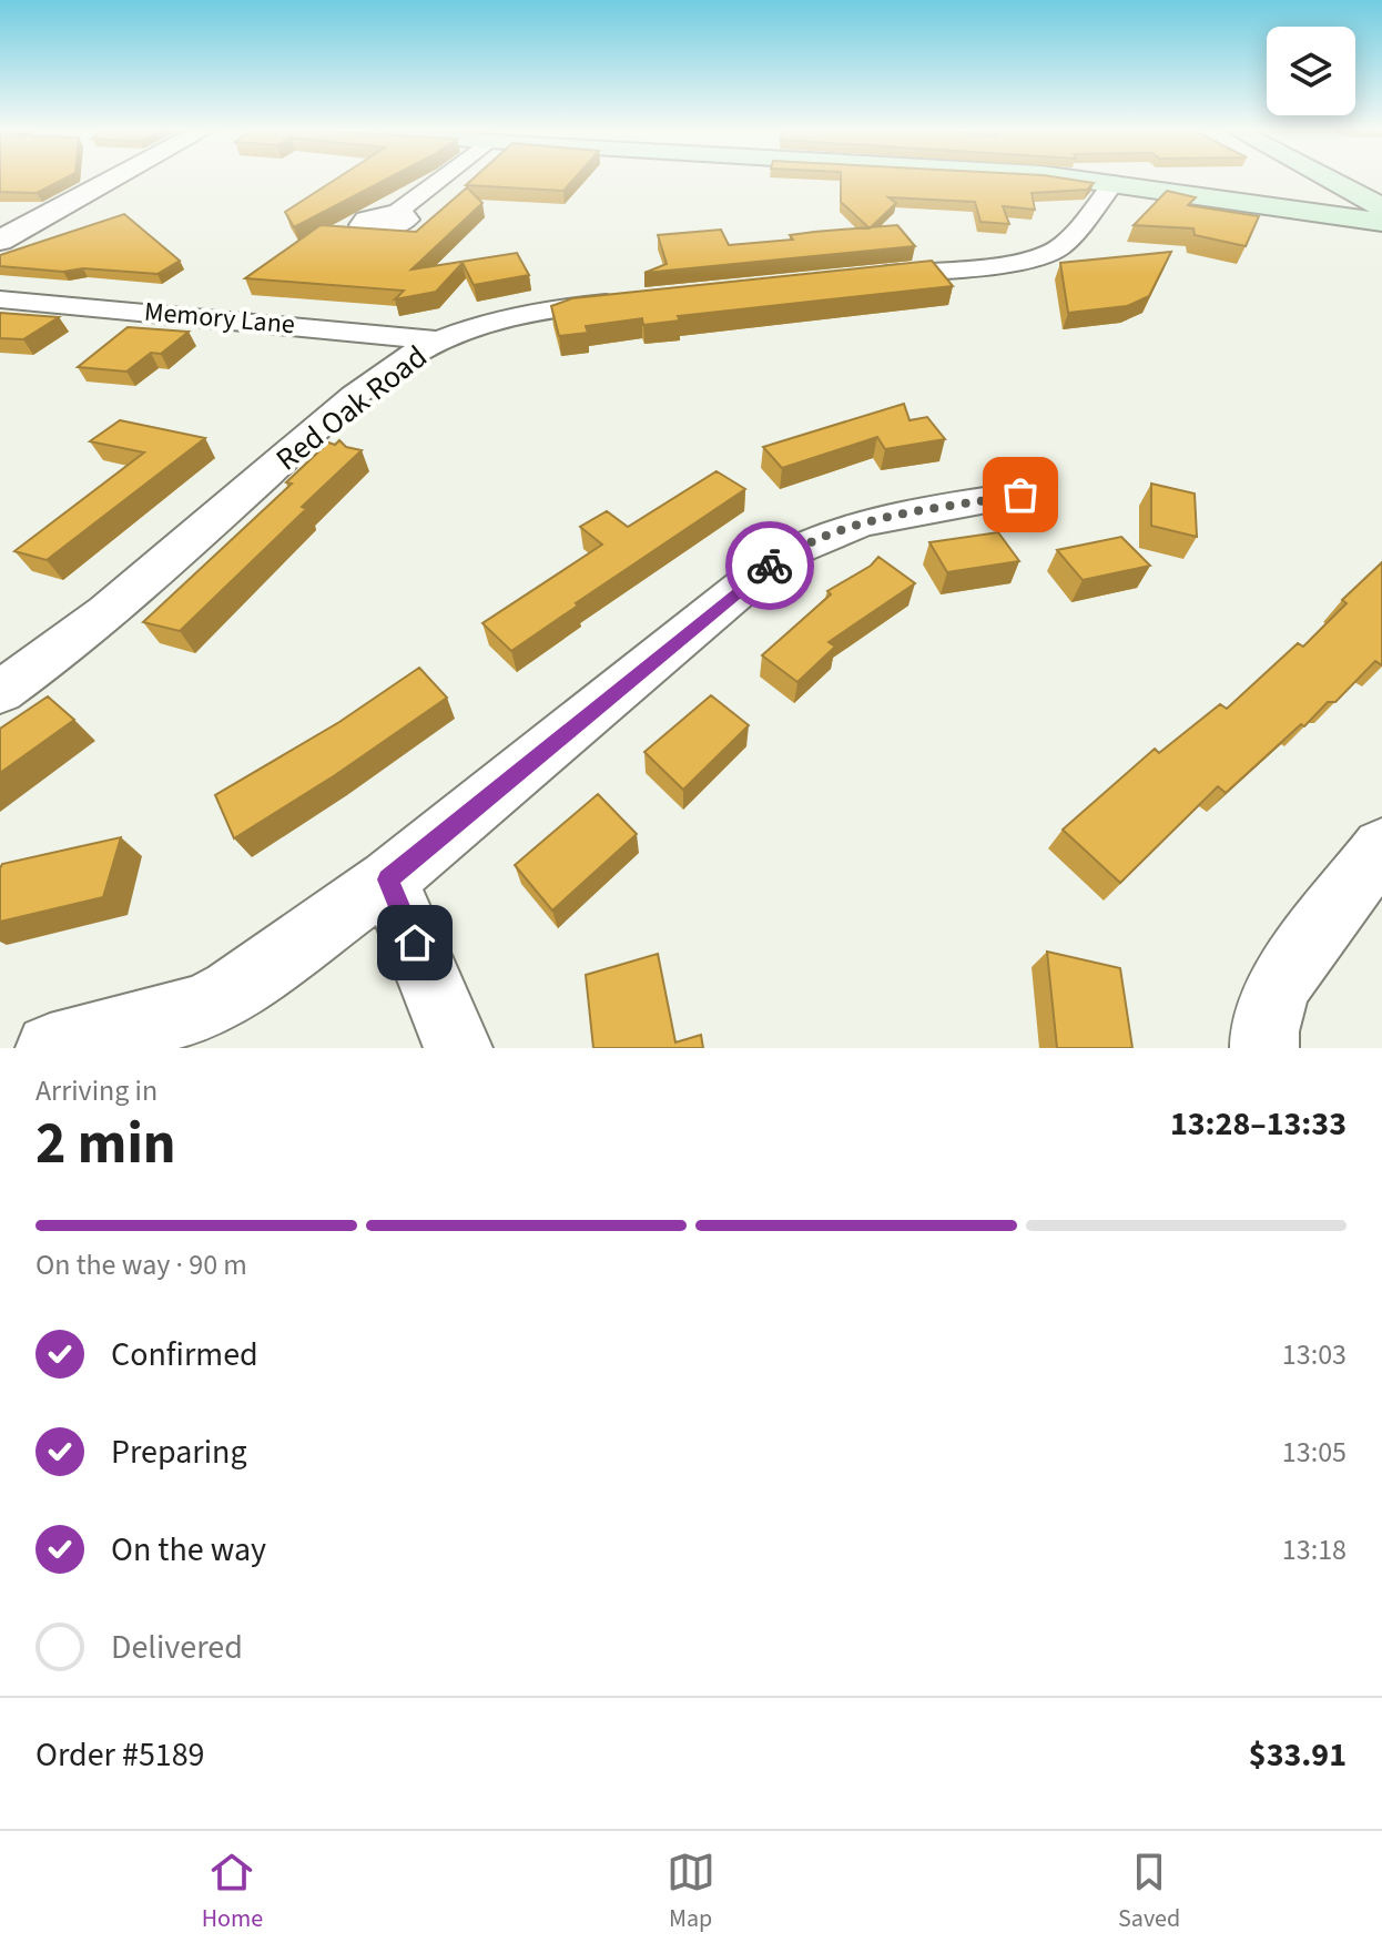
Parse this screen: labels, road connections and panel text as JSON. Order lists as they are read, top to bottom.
{
  "streets": {
    "street": ["Memory Lane", "Red Oak Road"]
  },
  "crossings": [
    ["Memory Lane", "Red Oak Road"]
  ],
  "page": {
    "heading": ["2 min", "Arriving in", "13:28–13:33"],
    "panel": ["Order #5189", "$33.91"],
    "bar": "On the way · 90 m",
    "list": [
      ["Confirmed", "13:03"],
      ["Preparing", "13:05"],
      ["On the way", "13:18"],
      "Delivered"
    ],
    "tabs": ["Home", "Map", "Saved"]
  }
}
